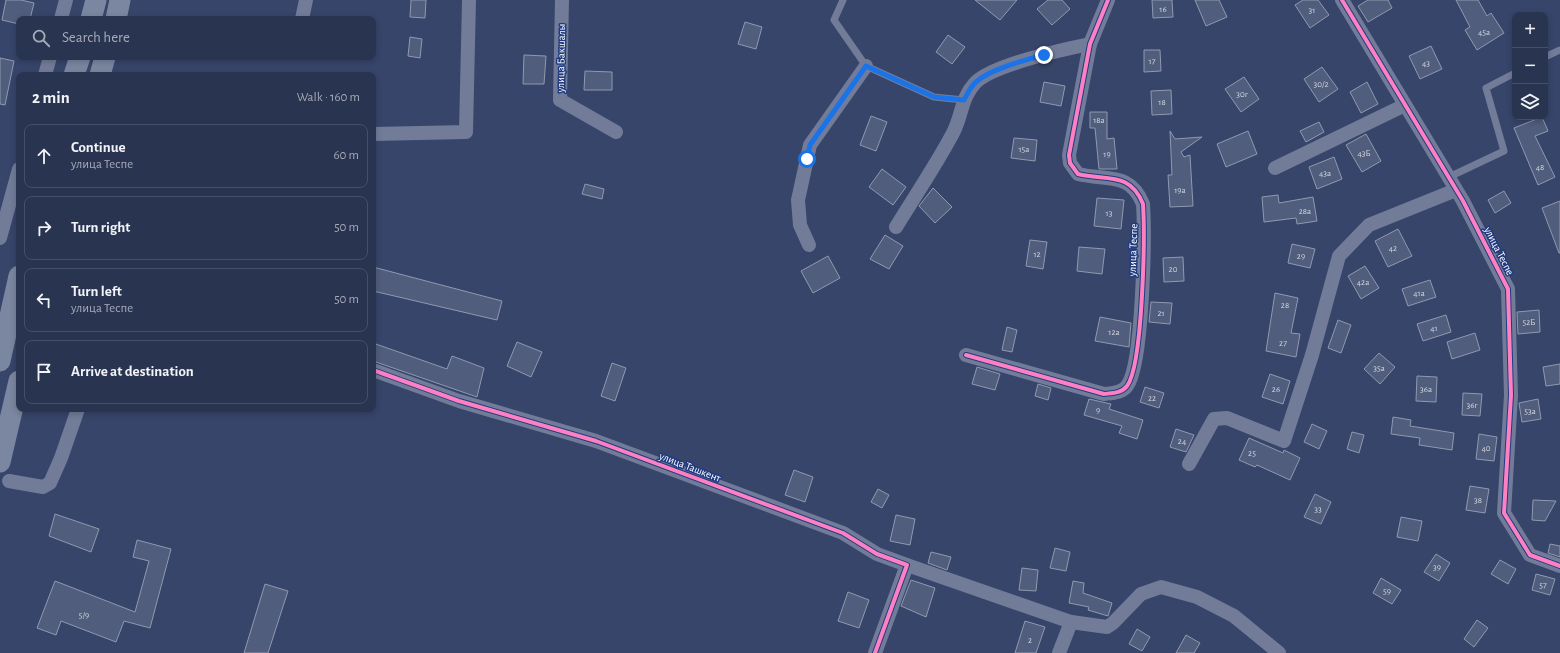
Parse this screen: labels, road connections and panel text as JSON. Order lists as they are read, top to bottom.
{
  "streets": {
    "street": ["улица Бакшалы", "улица Теспе", "улица Ташкент"]
  },
  "house_numbers": [
    "16",
    "31",
    "45а",
    "17",
    "43",
    "30/2",
    "30г",
    "18",
    "18а",
    "15а",
    "43Б",
    "19",
    "48",
    "43а",
    "19а",
    "28а",
    "13",
    "42",
    "12",
    "29",
    "20",
    "42а",
    "41а",
    "28",
    "21",
    "52Б",
    "41",
    "12а",
    "27",
    "35а",
    "26",
    "36а",
    "22",
    "36г",
    "9",
    "53а",
    "24",
    "40",
    "25",
    "38",
    "33",
    "39",
    "57",
    "59",
    "5/9",
    "2"
  ],
  "page": {
    "map_buttons": ["+", "−"],
    "search": "Search here",
    "heading": ["2 min", "Walk · 160 m"],
    "list": [
      ["Continue", "улица Теспе", "60 m"],
      ["Turn right", "50 m"],
      ["Turn left", "улица Теспе", "50 m"],
      "Arrive at destination"
    ]
  }
}
